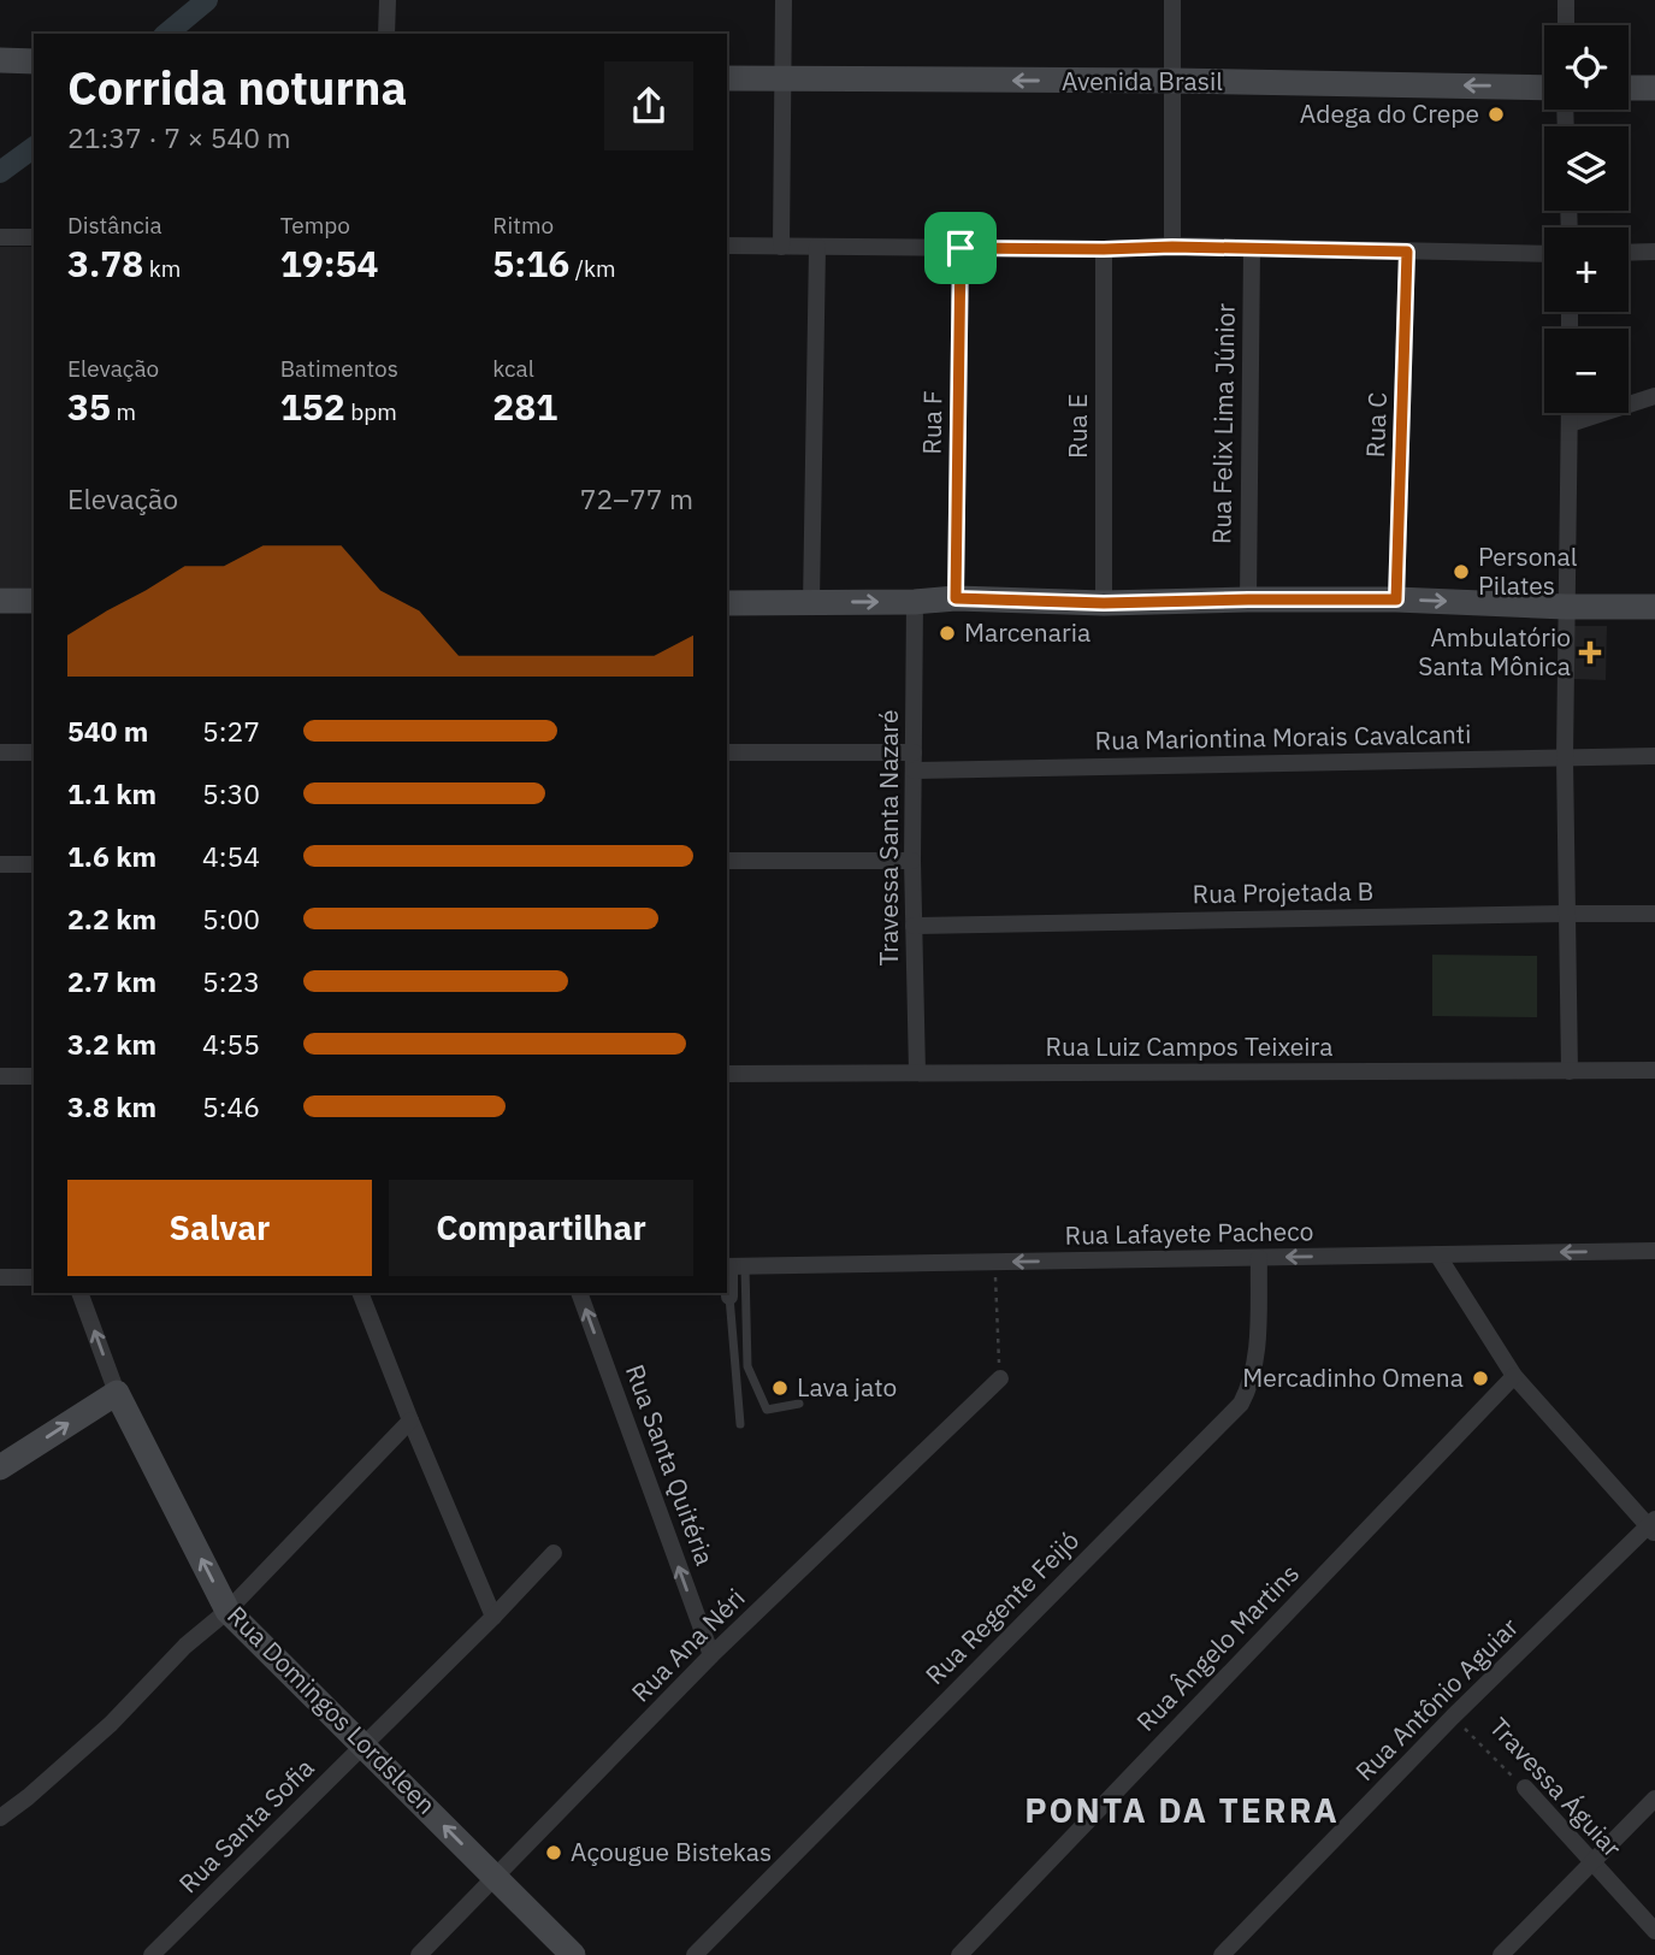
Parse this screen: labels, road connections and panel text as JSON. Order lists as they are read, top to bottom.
{
  "streets": {
    "street": [
      "Avenida Brasil",
      "Rua F",
      "Rua Felix Lima Júnior",
      "Rua C",
      "Rua E",
      "Rua Mariontina Morais Cavalcanti",
      "Travessa Santa Nazaré",
      "Rua Projetada B",
      "Rua Luiz Campos Teixeira",
      "Rua Lafayete Pacheco",
      "Rua Santa Quitéria",
      "Rua Regente Feijó",
      "Rua Ana Néri",
      "Rua Ângelo Martins",
      "Rua Antônio Aguiar",
      "Rua Domingos Lordsleen",
      "Travessa Águiar",
      "Rua Santa Sofia"
    ]
  },
  "crossings": [
    ["Rua Mariontina Morais Cavalcanti", "Travessa Santa Nazaré"],
    ["Travessa Santa Nazaré", "Rua Projetada B"],
    ["Travessa Santa Nazaré", "Rua Luiz Campos Teixeira"],
    ["Rua Lafayete Pacheco", "Rua Regente Feijó"],
    ["Rua Santa Quitéria", "Rua Ana Néri"],
    ["Rua Ana Néri", "Rua Domingos Lordsleen"],
    ["Rua Antônio Aguiar", "Travessa Águiar"],
    ["Rua Domingos Lordsleen", "Rua Santa Sofia"]
  ],
  "one_way": ["Rua Lafayete Pacheco", "Rua Santa Quitéria", "Rua Domingos Lordsleen"],
  "districts": ["PONTA DA TERRA"],
  "places": {
    "other": [
      "Adega do Crepe",
      "Personal Pilates",
      "Marcenaria",
      "Mercadinho Omena",
      "Lava jato",
      "Açougue Bistekas"
    ],
    "health": ["Ambulatório Santa Mônica"]
  },
  "page": {
    "map_buttons": ["+", "−"],
    "heading": ["Corrida noturna", "21:37 · 7 × 540 m"],
    "stats": [
      ["Distância", "3.78 km"],
      ["Tempo", "19:54"],
      ["Ritmo", "5:16 /km"],
      ["Elevação", "35 m"],
      ["Batimentos", "152 bpm"],
      ["kcal", "281"]
    ],
    "chart": ["Elevação", "72–77 m"],
    "list": [
      {
        "name": "540 m",
        "note": "5:27"
      },
      {
        "name": "1.1 km",
        "note": "5:30"
      },
      {
        "name": "1.6 km",
        "note": "4:54"
      },
      {
        "name": "2.2 km",
        "note": "5:00"
      },
      {
        "name": "2.7 km",
        "note": "5:23"
      },
      {
        "name": "3.2 km",
        "note": "4:55"
      },
      {
        "name": "3.8 km",
        "note": "5:46"
      }
    ],
    "buttons": ["Salvar", "Compartilhar"]
  }
}
